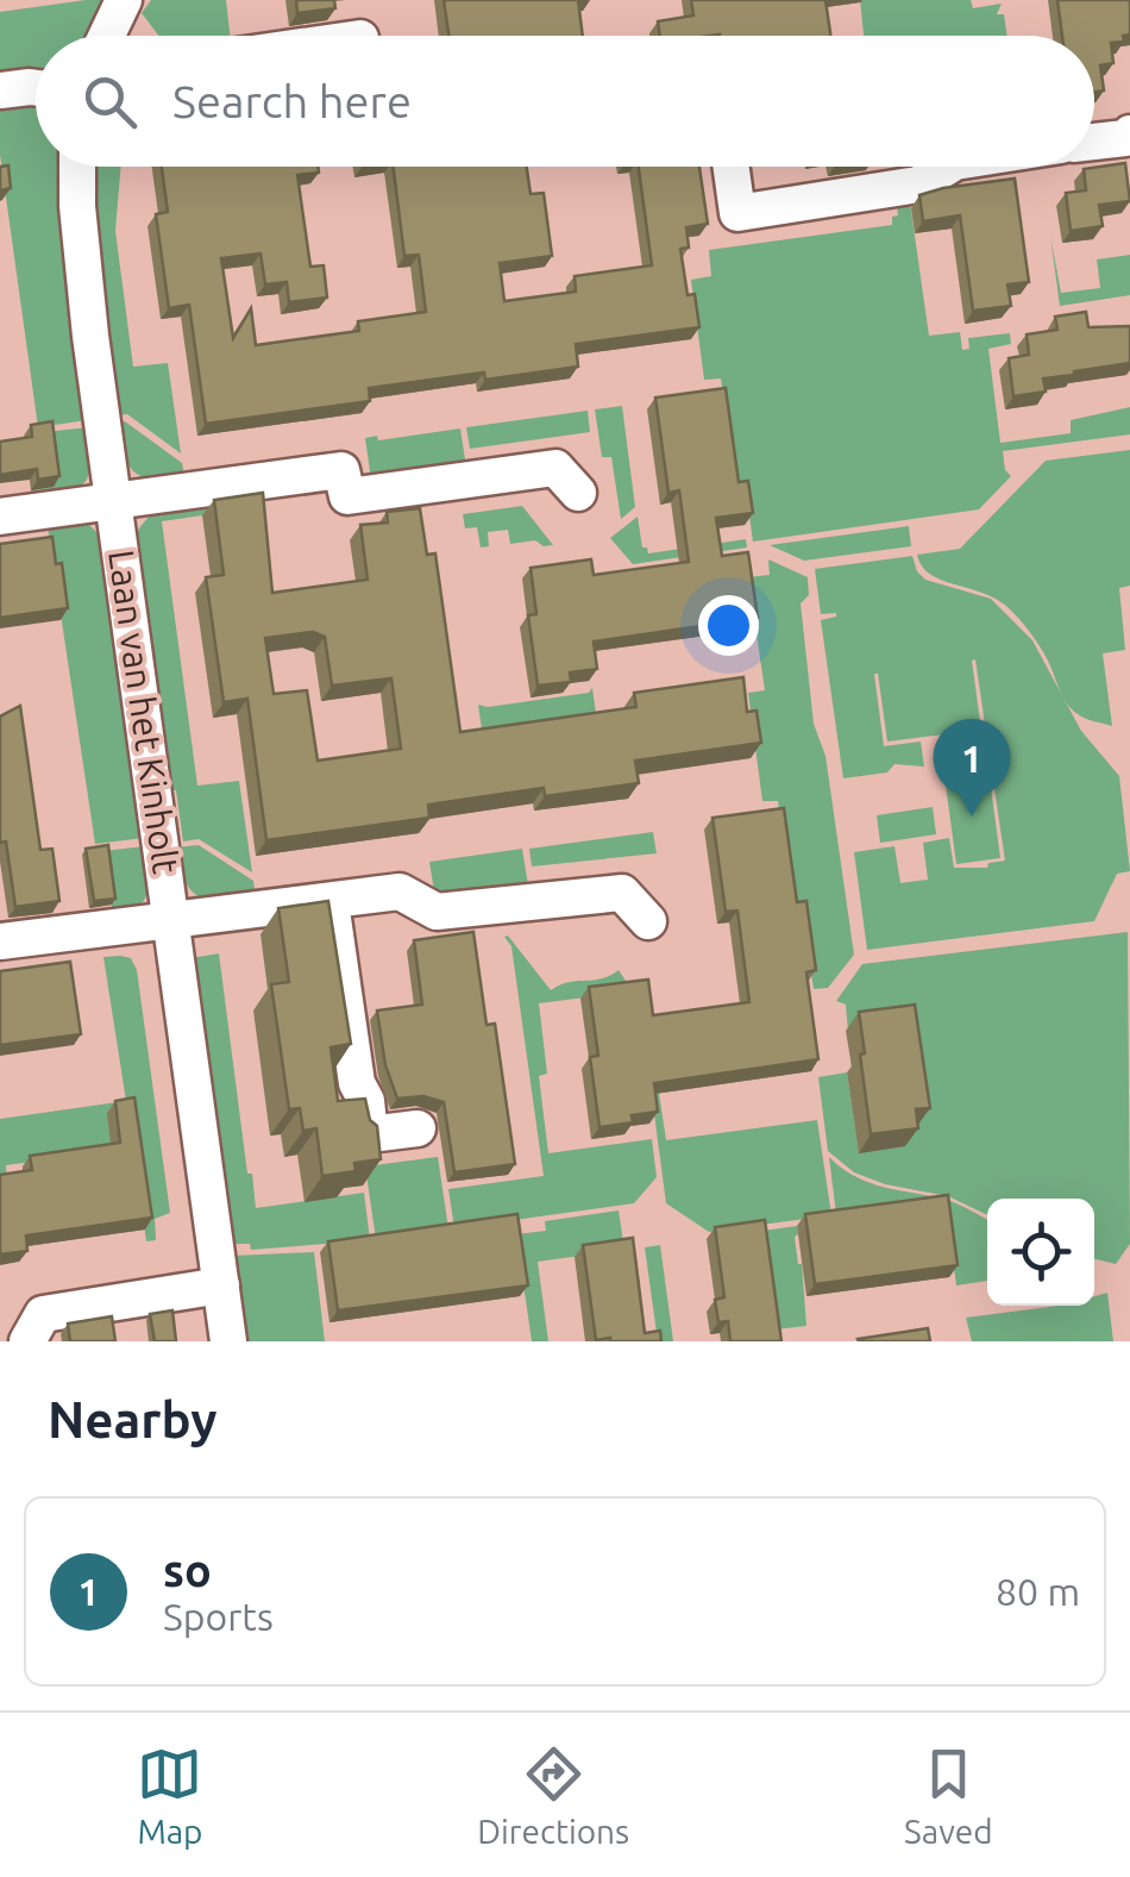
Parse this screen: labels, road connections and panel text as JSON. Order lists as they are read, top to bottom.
{
  "streets": {
    "street": ["Laan van het Kinholt"]
  },
  "page": {
    "search": "Search here",
    "pins": "1",
    "heading": "Nearby",
    "list": [
      {
        "mark": "1",
        "name": "so",
        "note": "Sports",
        "value": "80 m"
      }
    ],
    "nav": ["Map", "Directions", "Saved"]
  }
}
